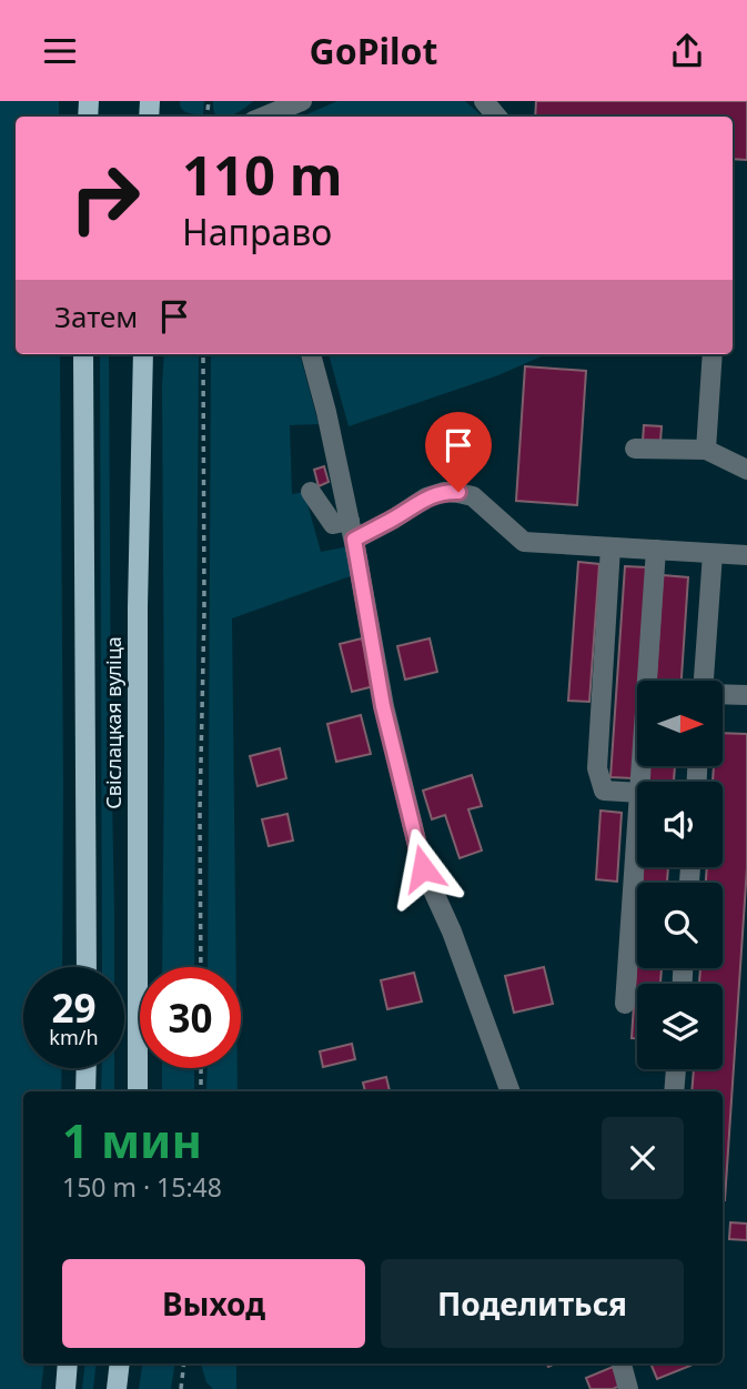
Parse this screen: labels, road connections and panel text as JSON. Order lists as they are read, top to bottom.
{
  "streets": {
    "main road": ["Свіслацкая вуліца"]
  },
  "north": "right",
  "page": {
    "header": "GoPilot",
    "turn": ["110 m", "Направо"],
    "then": "Затем",
    "speed": "29 km/h",
    "limit": "30",
    "heading": ["1 мин", "150 m · 15:48"],
    "buttons": ["Выход", "Поделиться"]
  }
}
